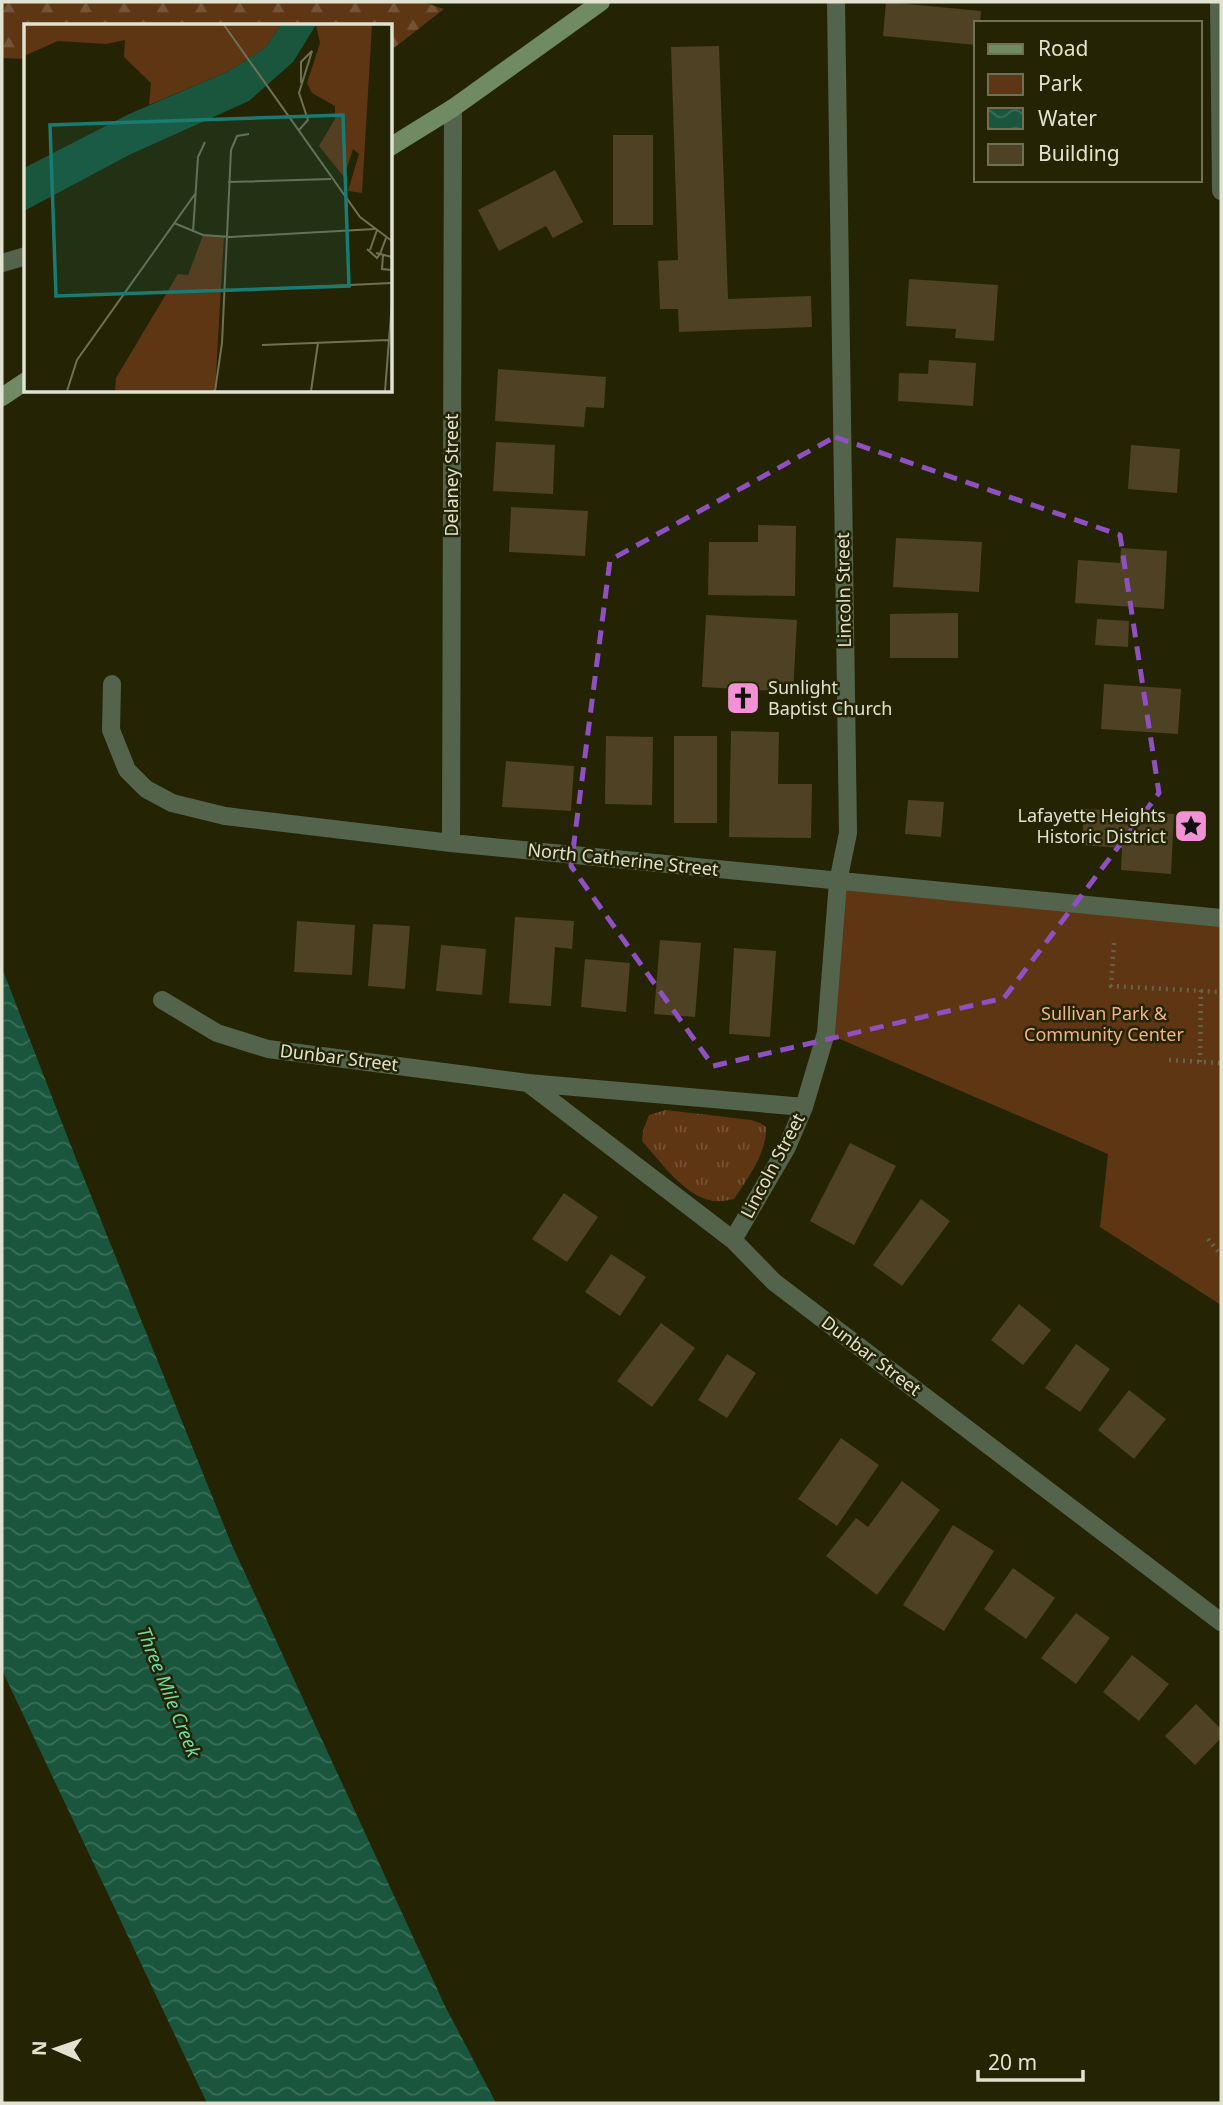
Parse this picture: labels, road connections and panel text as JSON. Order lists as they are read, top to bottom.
{
  "streets": {
    "street": [
      "Delaney Street",
      "Lincoln Street",
      "North Catherine Street",
      "Dunbar Street"
    ]
  },
  "crossings": [
    ["Delaney Street", "North Catherine Street"],
    ["Lincoln Street", "North Catherine Street"],
    ["Lincoln Street", "Dunbar Street"]
  ],
  "water": ["Three Mile Creek"],
  "parks": ["Sullivan Park & Community Center"],
  "places": {
    "church": ["Sunlight Baptist Church"],
    "place": ["Lafayette Heights Historic District"]
  },
  "legend": [
    "Road",
    "Park",
    "Water",
    "Building"
  ],
  "scale_bar": "20 m",
  "north": "left"
}
